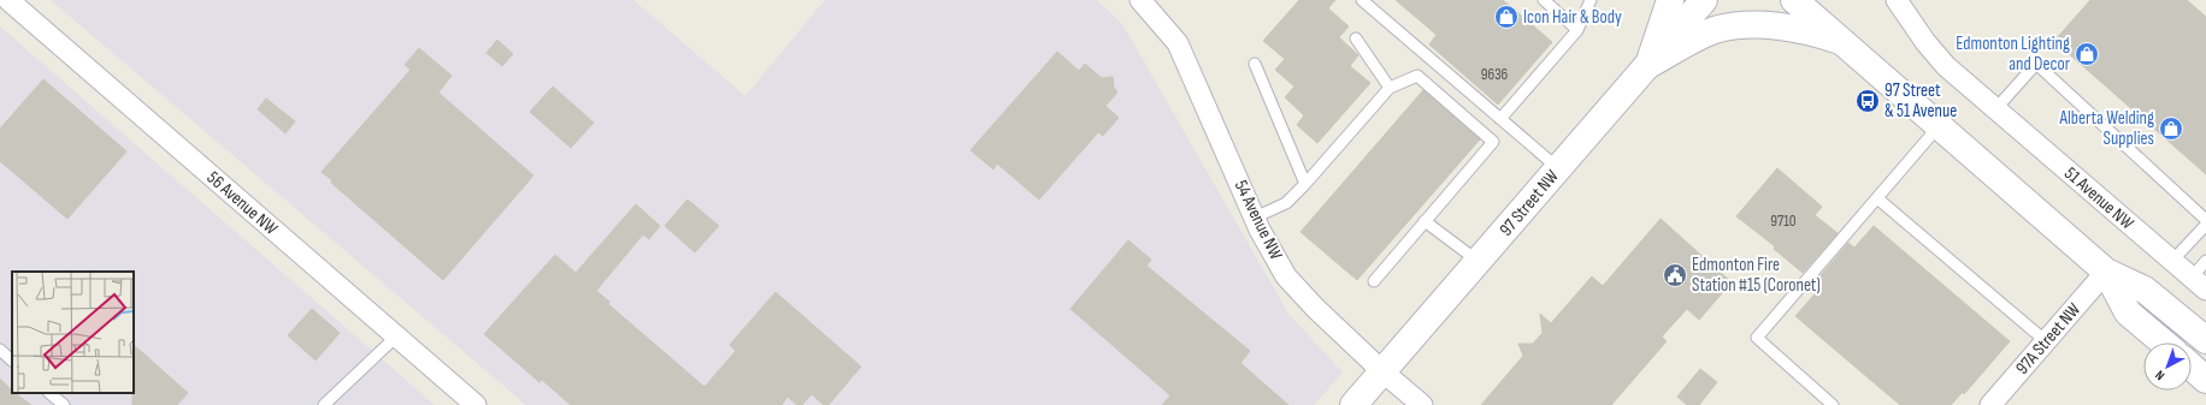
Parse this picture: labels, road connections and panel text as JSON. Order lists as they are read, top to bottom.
{
  "streets": {
    "main road": ["97 Street NW"],
    "street": [
      "51 Avenue NW",
      "56 Avenue NW",
      "54 Avenue NW",
      "97A Street NW"
    ]
  },
  "crossings": [
    ["97 Street NW", "54 Avenue NW"]
  ],
  "places": {
    "shop": ["Icon Hair & Body", "Edmonton Lighting and Decor", "Alberta Welding Supplies"],
    "bus stop": ["97 Street & 51 Avenue"],
    "public building": ["Edmonton Fire Station #15 (Coronet)"]
  },
  "house_numbers": ["9636", "9710"],
  "north": "bottom left"
}
